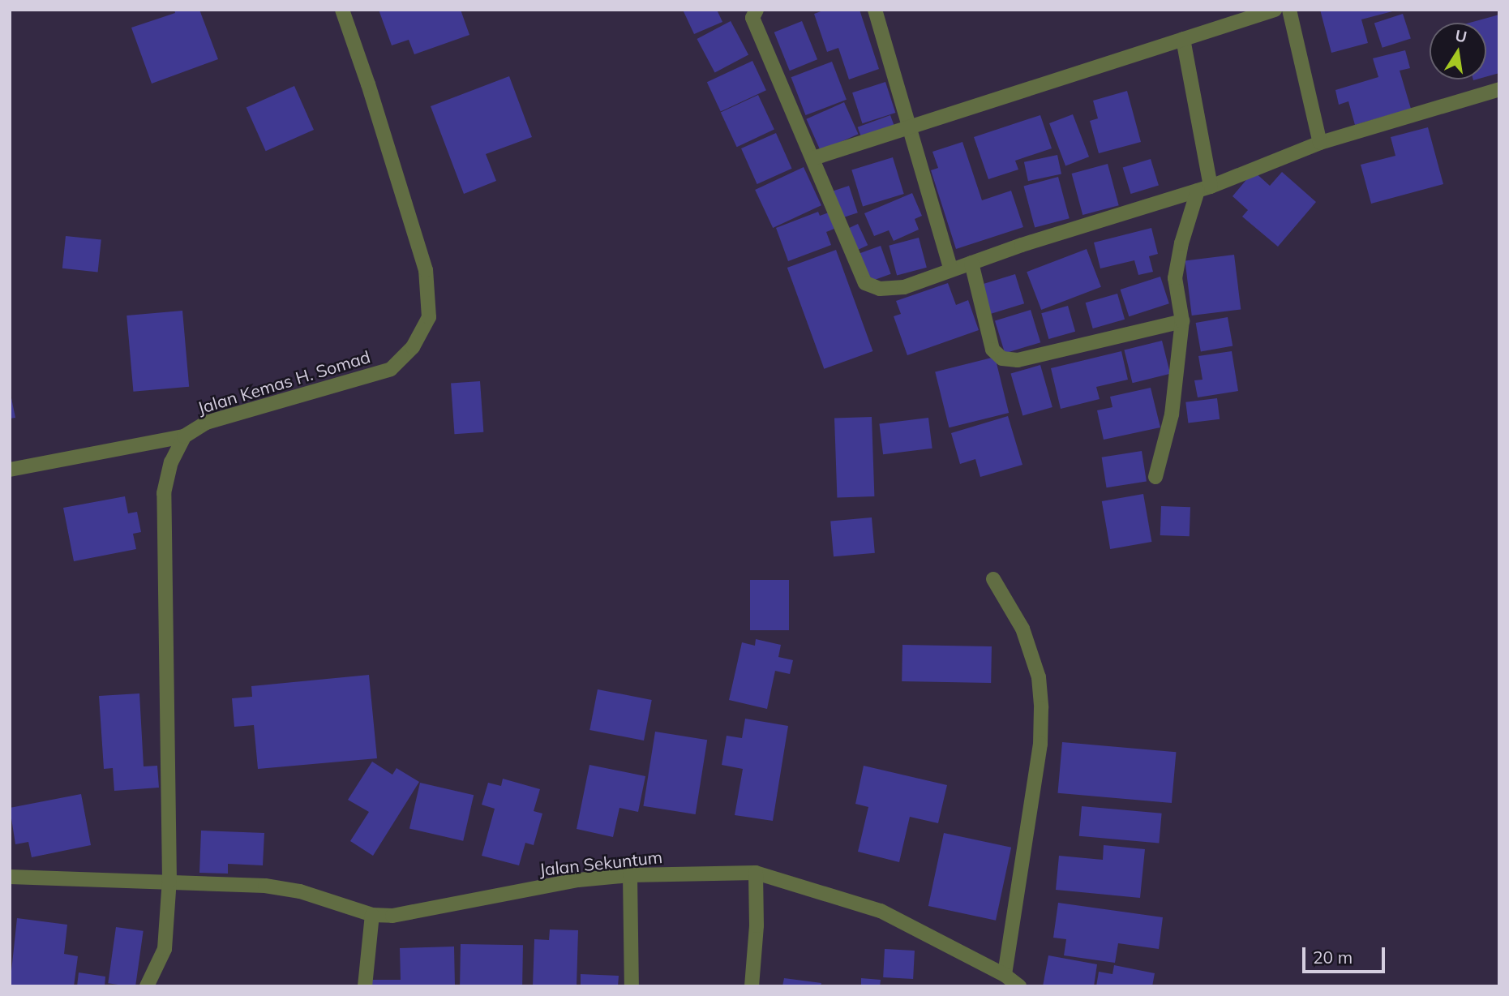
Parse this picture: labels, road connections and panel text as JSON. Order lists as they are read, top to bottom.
{
  "streets": {
    "street": ["Jalan Kemas H. Somad", "Jalan Sekuntum"]
  },
  "crossings": [
    ["Jalan Kemas H. Somad", "Jalan Sekuntum"]
  ],
  "scale_bar": "20 m",
  "north": "top"
}
